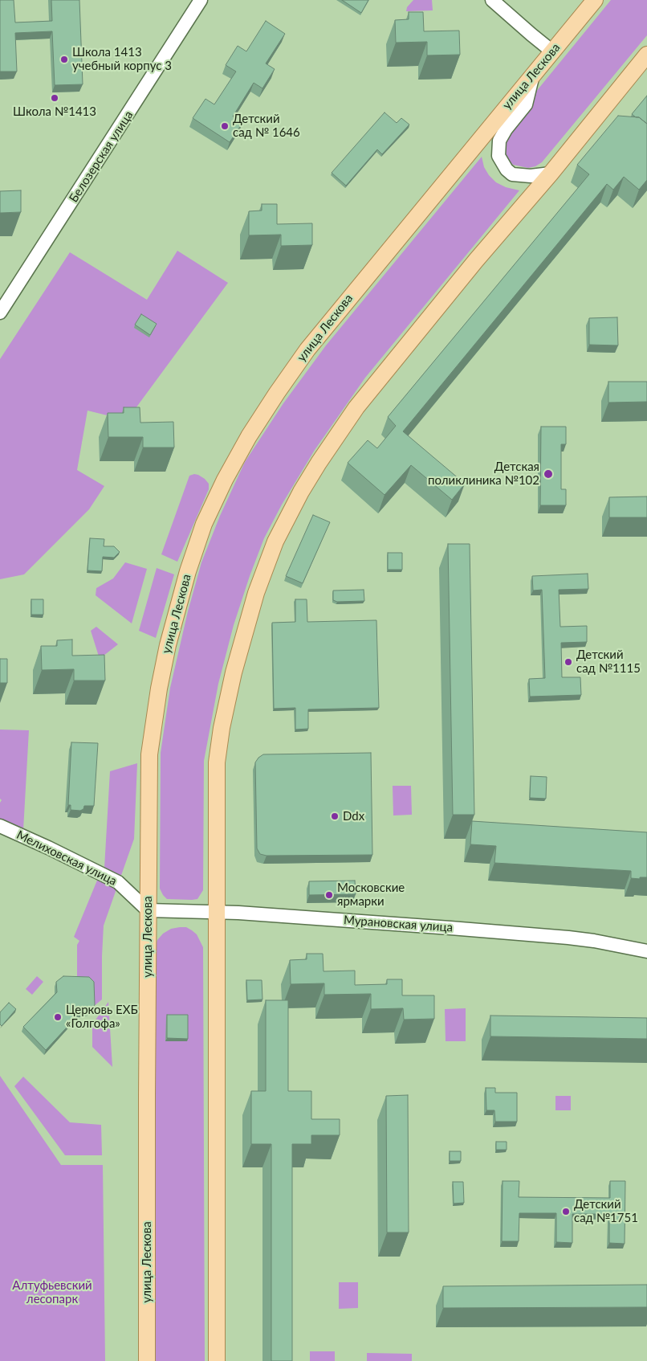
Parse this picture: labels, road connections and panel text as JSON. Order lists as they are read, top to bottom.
{
  "streets": {
    "main road": ["улица Лескова"],
    "street": ["Белозерская улица", "Мелиховская улица", "Мурановская улица"]
  },
  "crossings": [
    ["улица Лескова", "Мелиховская улица"],
    ["улица Лескова", "Мурановская улица"],
    ["Мелиховская улица", "Мурановская улица"]
  ],
  "parks": ["Алтуфьевский лесопарк"],
  "places": [
    "Школа 1413 учебный корпус 3",
    "Школа №1413",
    "Детский сад № 1646",
    "Детская поликлиника №102",
    "Детский сад №1115",
    "Ddx",
    "Московские ярмарки",
    "Церковь ЕХБ «Голгофа»",
    "Детский сад №1751"
  ]
}
